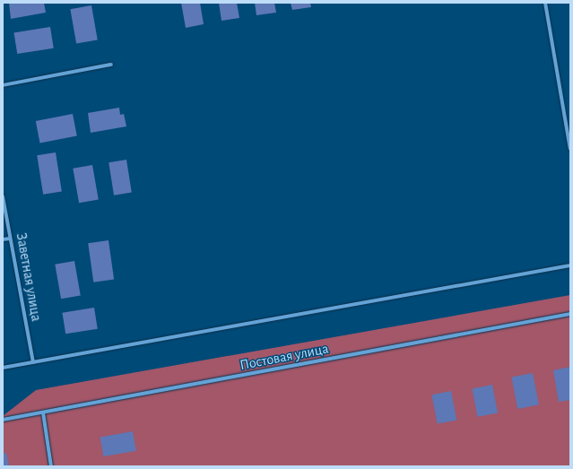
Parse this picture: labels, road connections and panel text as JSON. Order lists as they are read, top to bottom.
{
  "streets": {
    "street": ["Заветная улица", "Постовая улица"]
  }
}
